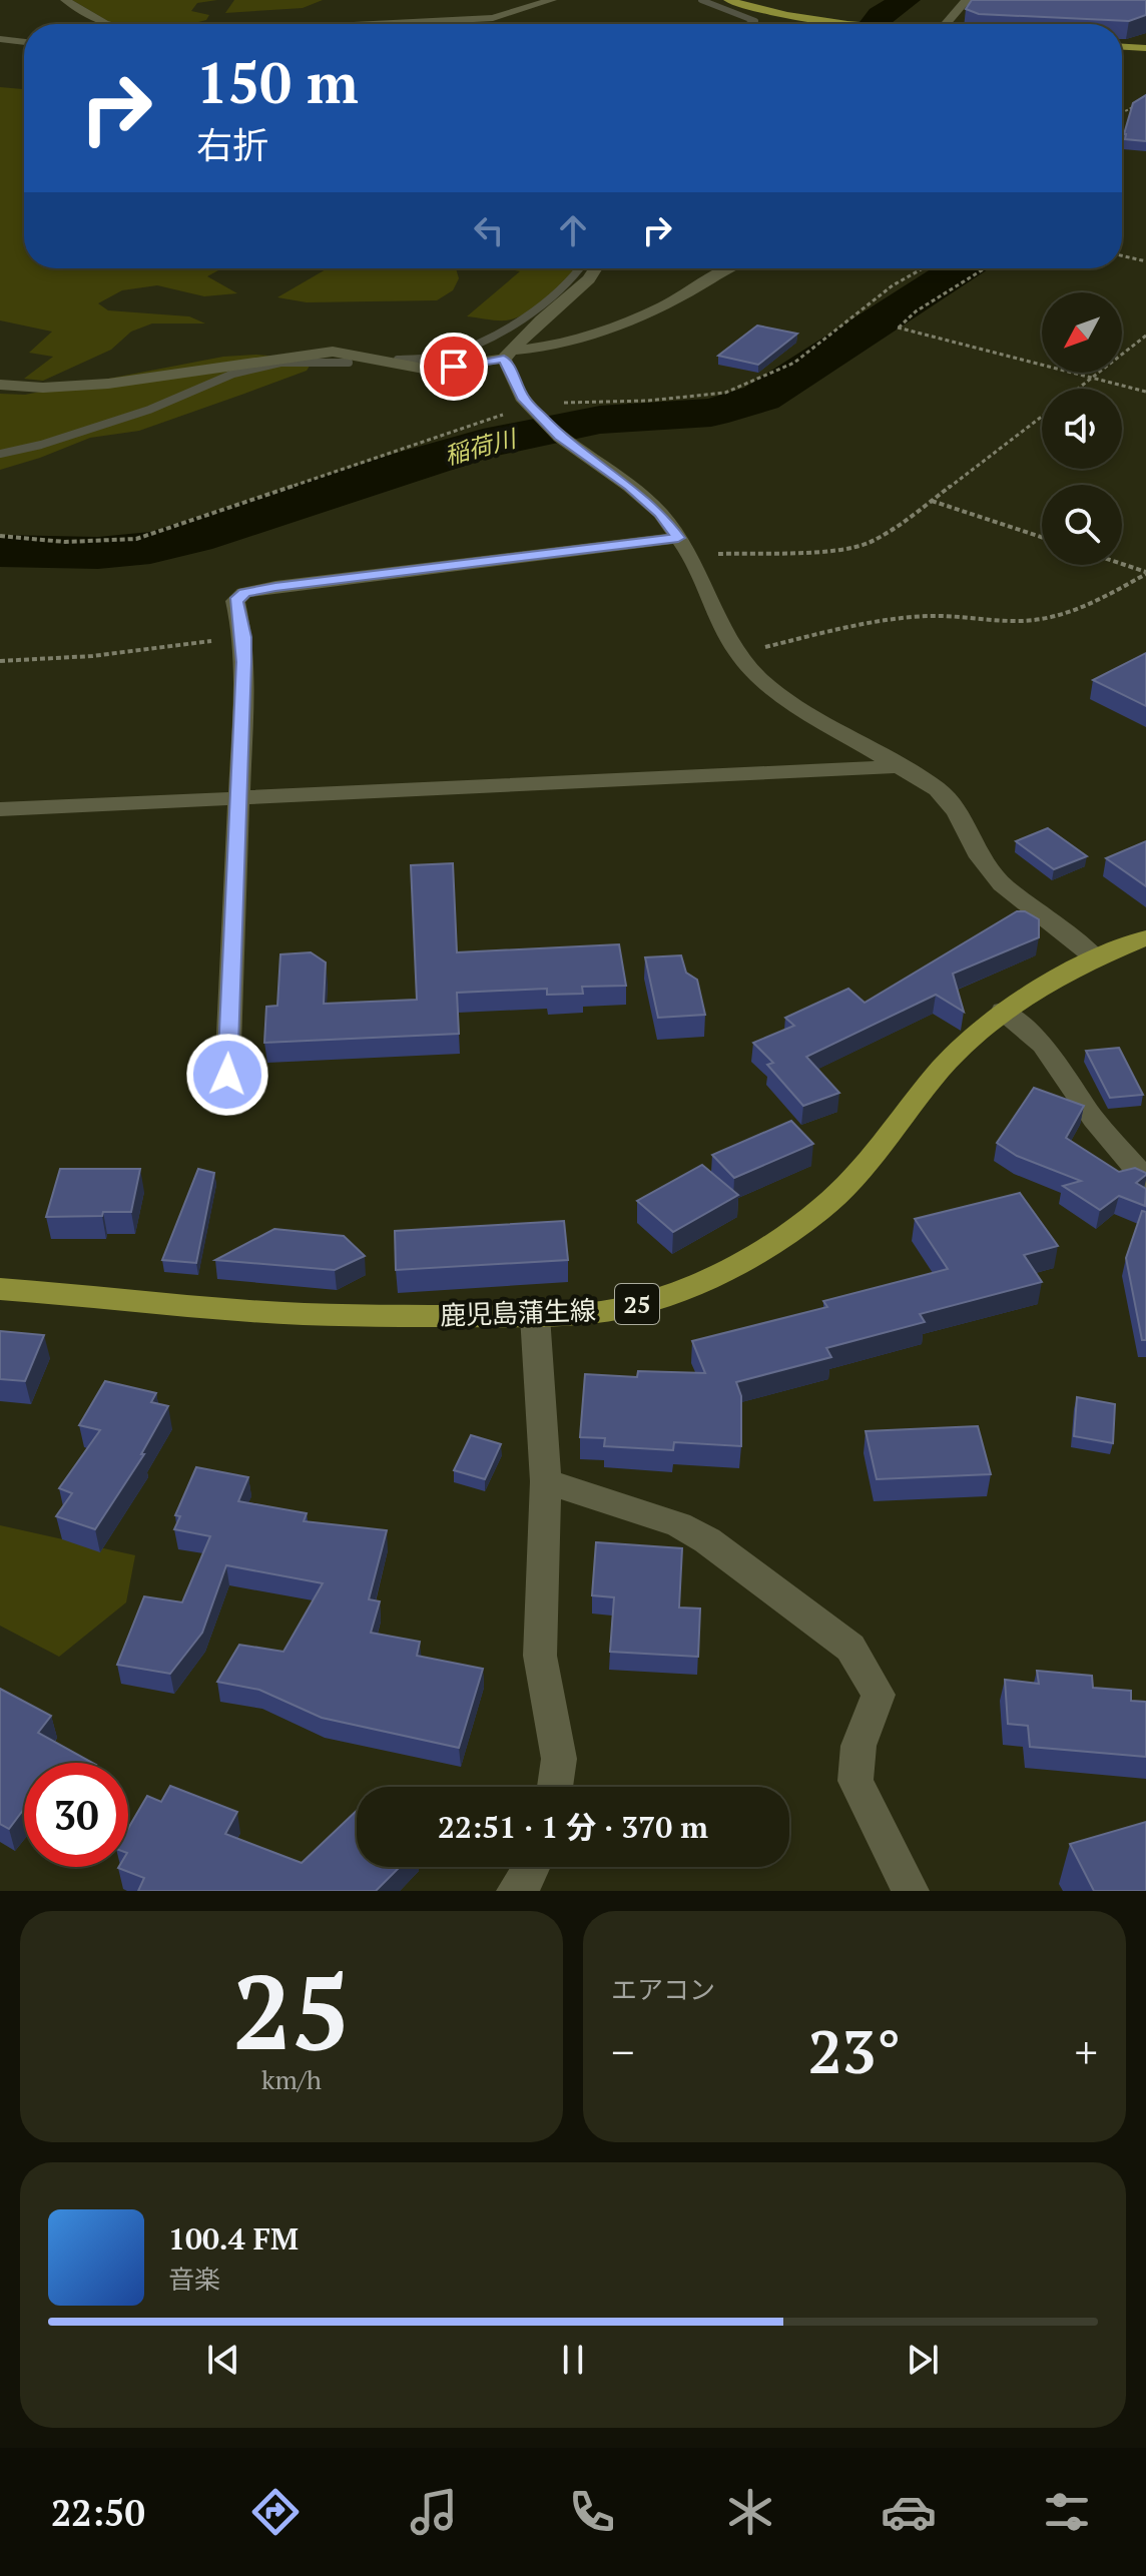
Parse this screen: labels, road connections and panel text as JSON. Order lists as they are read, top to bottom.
{
  "streets": {
    "main road": ["25", "鹿児島蒲生線"]
  },
  "water": ["稲荷川"],
  "north": "bottom left",
  "page": {
    "turn": ["150 m", "右折"],
    "limit": "30",
    "trip": "22:51 · 1 分 · 370 m",
    "tile": [
      ["25", "km/h"],
      "エアコン"
    ],
    "heat": ["−", "23°", "+"],
    "song": ["100.4 FM", "音楽"],
    "tabs": "22:50"
  }
}
